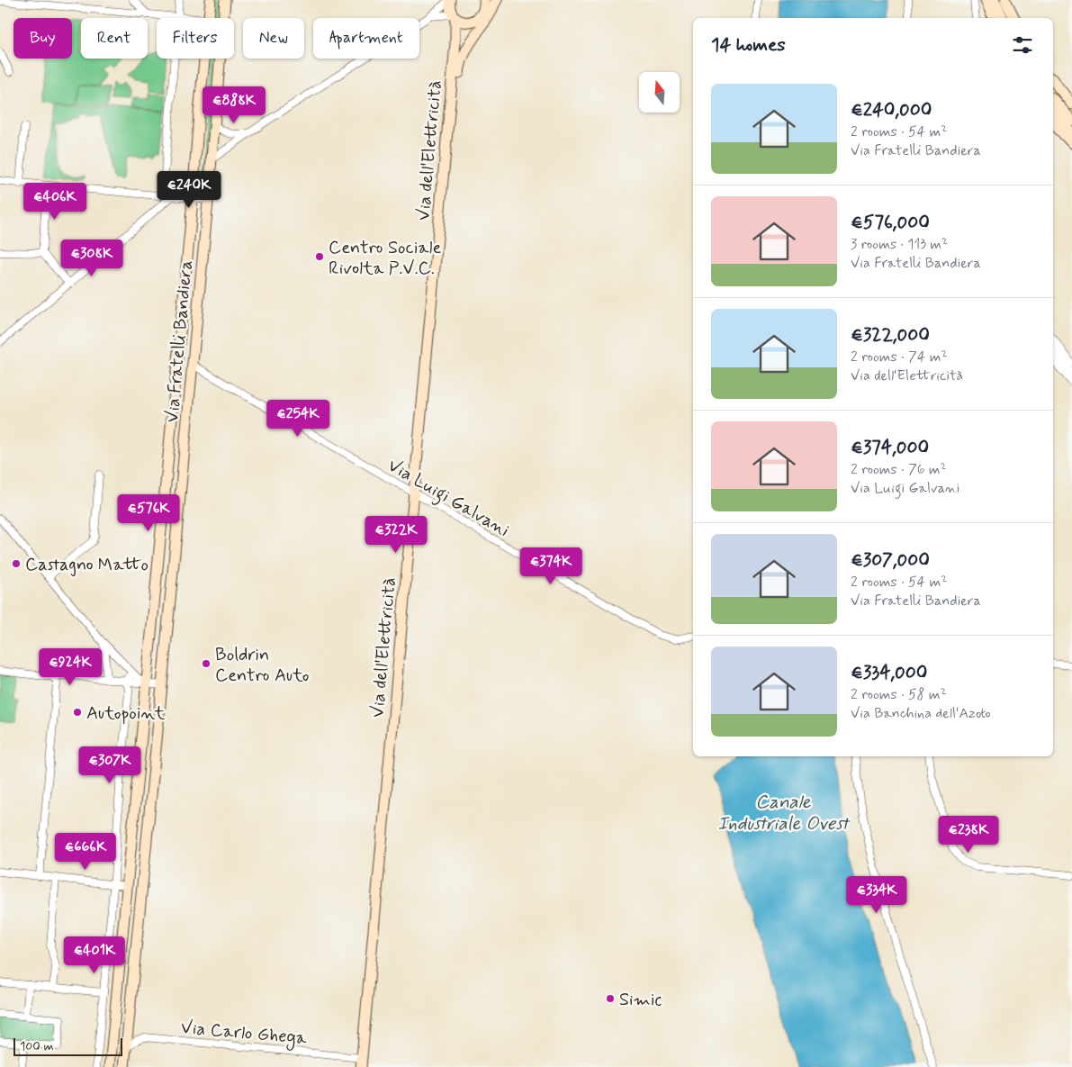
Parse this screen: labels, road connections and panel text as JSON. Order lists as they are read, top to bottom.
{
  "streets": {
    "main road": ["Via dell'Elettricità", "Via Fratelli Bandiera"],
    "street": ["Via Luigi Galvani", "Via Carlo Ghega"]
  },
  "crossings": [
    ["Via dell'Elettricità", "Via Luigi Galvani"],
    ["Via dell'Elettricità", "Via Carlo Ghega"],
    ["Via Fratelli Bandiera", "Via Luigi Galvani"],
    ["Via Fratelli Bandiera", "Via Carlo Ghega"]
  ],
  "water": ["Canale Industriale Ovest"],
  "places": [
    "Centro Sociale Rivolta P.V.C.",
    "Castagno Matto",
    "Boldrin Centro Auto",
    "Autopoint",
    "Simic"
  ],
  "scale_bar": "100 m",
  "north": "top",
  "page": {
    "chip": [
      "Buy",
      "Rent",
      "Filters",
      "New",
      "Apartment"
    ],
    "heading": "14 homes",
    "list": [
      {
        "name": "€240,000",
        "note": "2 rooms · 54 m² · Via Fratelli Bandiera"
      },
      {
        "name": "€576,000",
        "note": "3 rooms · 113 m² · Via Fratelli Bandiera"
      },
      {
        "name": "€322,000",
        "note": "2 rooms · 74 m² · Via dell'Elettricità"
      },
      {
        "name": "€374,000",
        "note": "2 rooms · 76 m² · Via Luigi Galvani"
      },
      {
        "name": "€307,000",
        "note": "2 rooms · 54 m² · Via Fratelli Bandiera"
      },
      {
        "name": "€334,000",
        "note": "2 rooms · 58 m² · Via Banchina dell'Azoto"
      }
    ],
    "price": [
      "€888K",
      "€240K",
      "€406K",
      "€308K",
      "€254K",
      "€576K",
      "€322K",
      "€374K",
      "€924K",
      "€307K",
      "€238K",
      "€666K",
      "€334K",
      "€401K"
    ],
    "scale": "100 m"
  }
}
